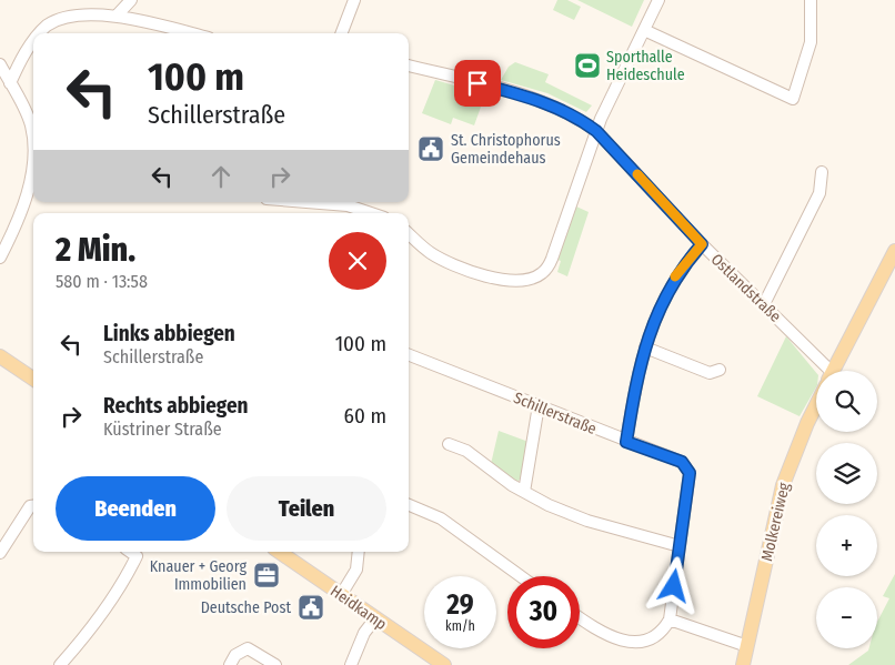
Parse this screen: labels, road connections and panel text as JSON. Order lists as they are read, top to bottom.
{
  "streets": {
    "main road": ["Molkereiweg", "Heidkamp"],
    "street": ["Ostlandstraße", "Schillerstraße"]
  },
  "places": {
    "sports": ["Sporthalle Heideschule"],
    "public building": ["St. Christophorus Gemeindehaus", "Deutsche Post"],
    "office": ["Knauer + Georg Immobilien"]
  },
  "page": {
    "turn": ["100 m", "Schillerstraße"],
    "heading": ["2 Min.", "580 m · 13:58"],
    "list": [
      {
        "name": "Links abbiegen",
        "note": "Schillerstraße",
        "value": "100 m"
      },
      {
        "name": "Rechts abbiegen",
        "note": "Küstriner Straße",
        "value": "60 m"
      }
    ],
    "map_buttons": ["+", "−"],
    "buttons": ["Beenden", "Teilen"],
    "speed": "29 km/h",
    "limit": "30"
  }
}
